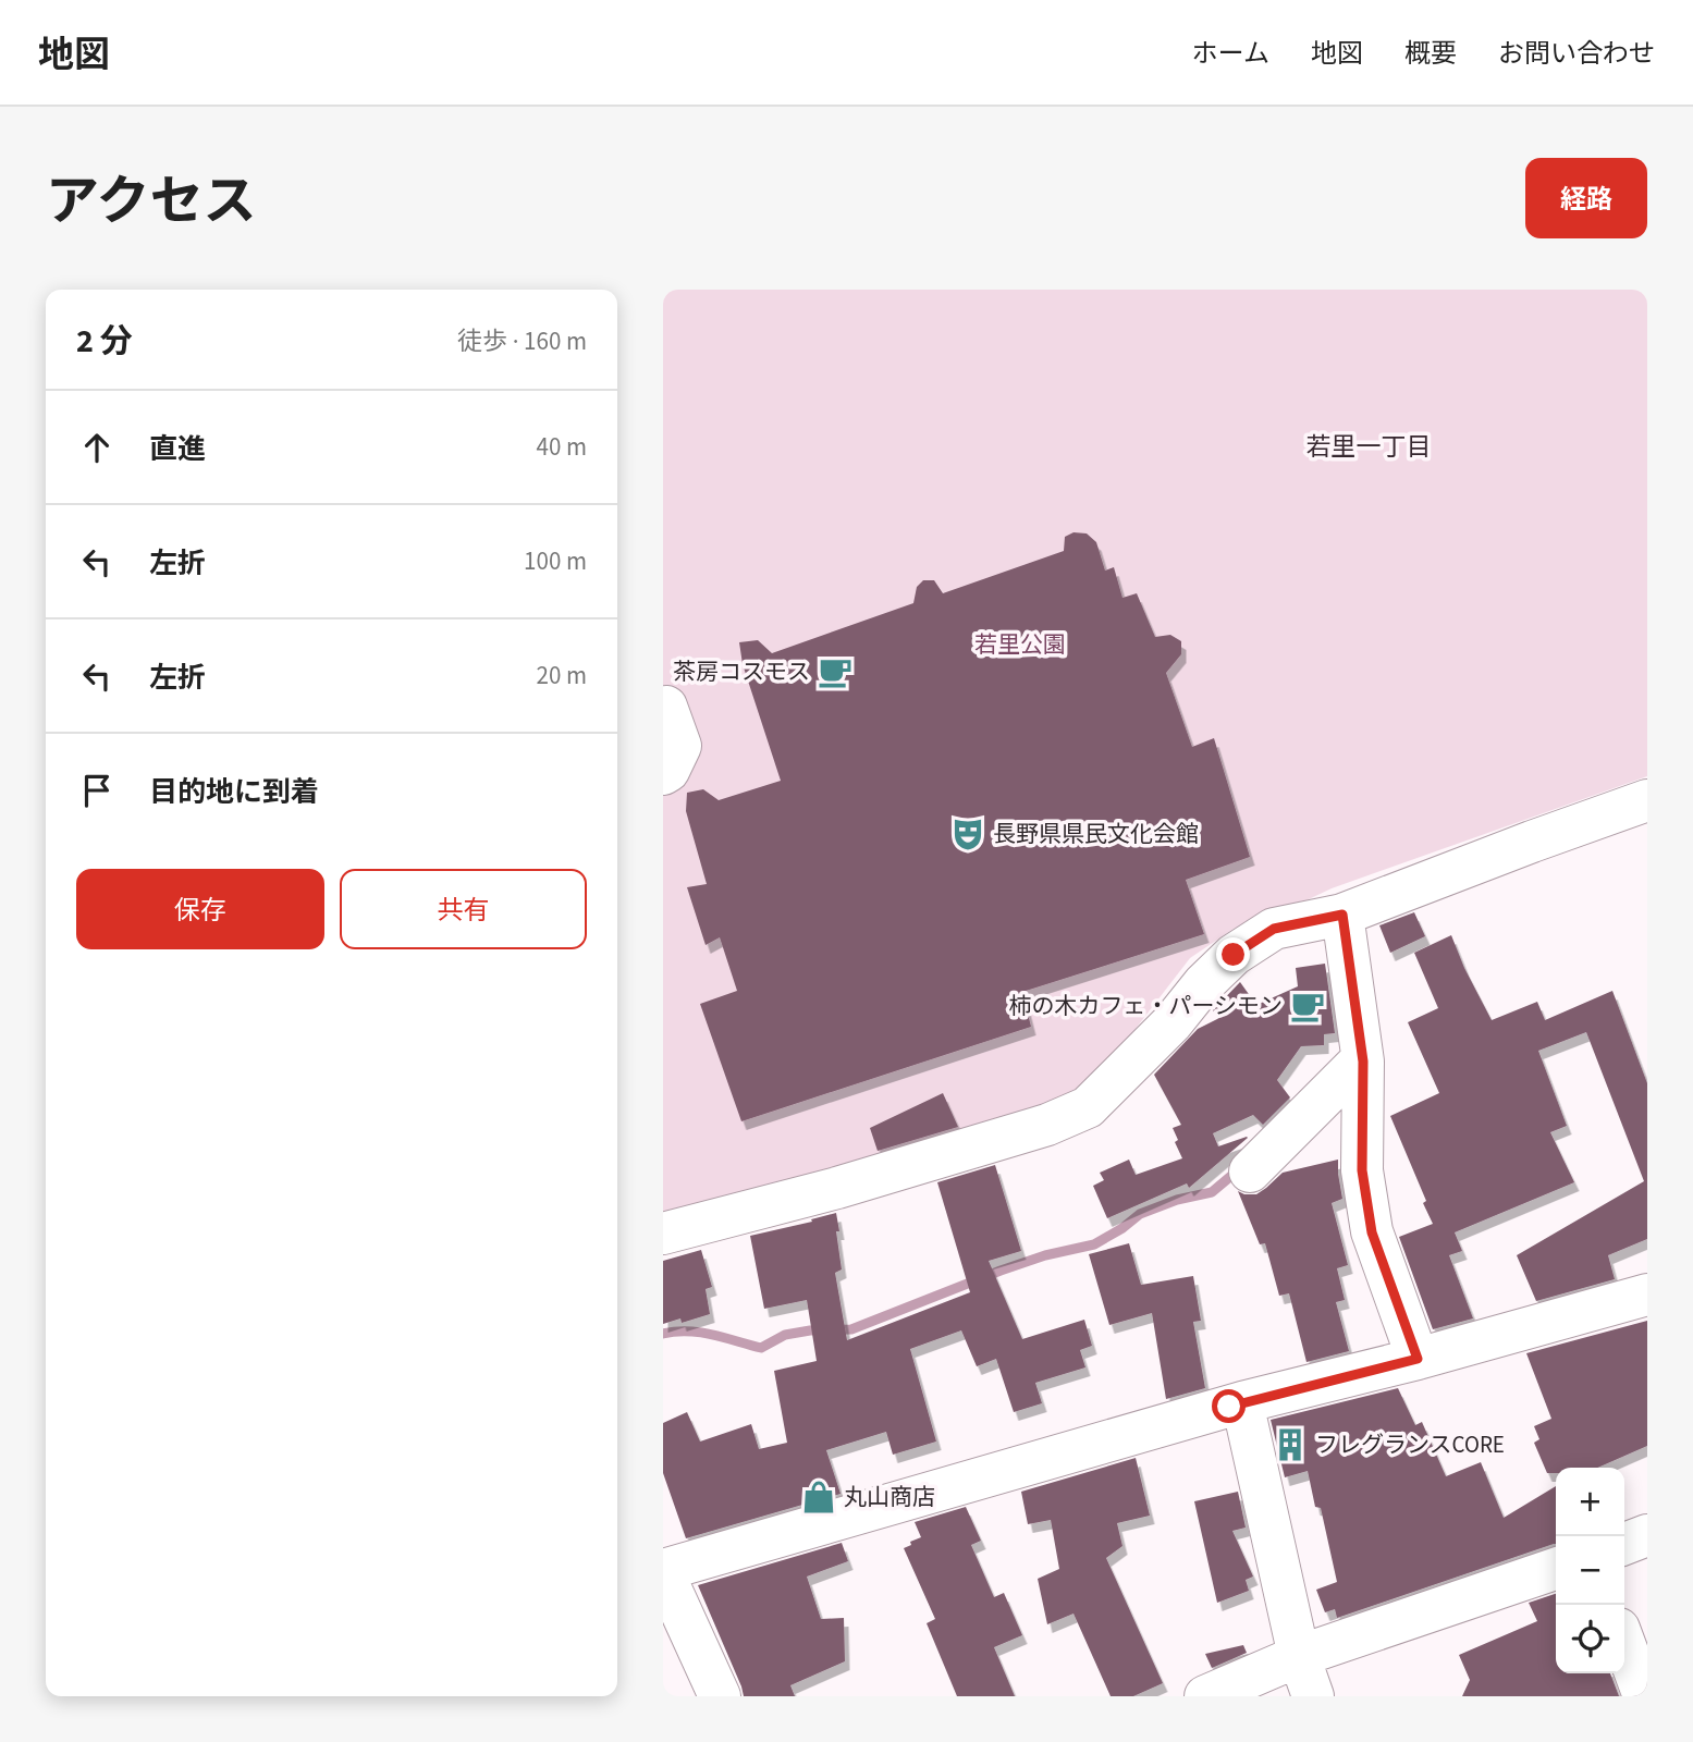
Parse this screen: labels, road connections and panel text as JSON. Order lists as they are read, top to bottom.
{
  "districts": ["若里一丁目"],
  "parks": ["若里公園"],
  "places": {
    "cafe": ["茶房コスモス", "柿の木カフェ・パーシモン"],
    "theatre": ["長野県県民文化会館"],
    "building": ["フレグランスCORE"],
    "shop": ["丸山商店"]
  },
  "page": {
    "header": "地図",
    "nav": [
      "ホーム",
      "地図",
      "概要",
      "お問い合わせ"
    ],
    "title": "アクセス",
    "buttons": [
      "経路",
      ["保存", "共有"]
    ],
    "heading": ["2 分", "徒歩 · 160 m"],
    "list": [
      ["直進", "40 m"],
      ["左折", "100 m"],
      ["左折", "20 m"],
      "目的地に到着"
    ],
    "map_buttons": ["+", "−"]
  }
}
